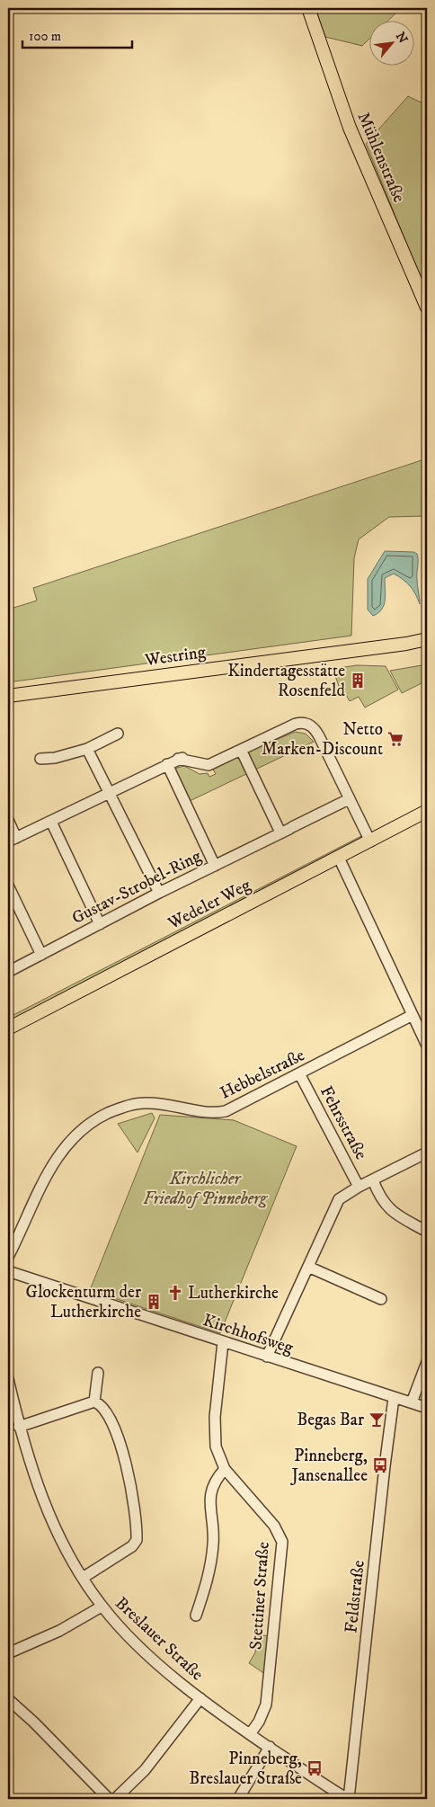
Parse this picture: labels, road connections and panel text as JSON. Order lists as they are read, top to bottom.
{
  "streets": {
    "main road": ["Mühlenstraße", "Westring", "Wedeler Weg"],
    "street": [
      "Gustav-Strobel-Ring",
      "Hebbelstraße",
      "Fehrsstraße",
      "Kirchhofsweg",
      "Stettiner Straße",
      "Feldstraße",
      "Breslauer Straße"
    ]
  },
  "crossings": [
    ["Hebbelstraße", "Fehrsstraße"],
    ["Kirchhofsweg", "Stettiner Straße"],
    ["Kirchhofsweg", "Feldstraße"],
    ["Stettiner Straße", "Breslauer Straße"],
    ["Feldstraße", "Breslauer Straße"]
  ],
  "parks": ["Kirchlicher Friedhof Pinneberg"],
  "places": {
    "building": ["Kindertagesstätte Rosenfeld", "Glockenturm der Lutherkirche"],
    "supermarket": ["Netto Marken-Discount"],
    "church": ["Lutherkirche"],
    "bar": ["Begas Bar"],
    "bus stop": ["Pinneberg, Jansenallee", "Pinneberg, Breslauer Straße"]
  },
  "scale_bar": "100 m",
  "north": "top right"
}
